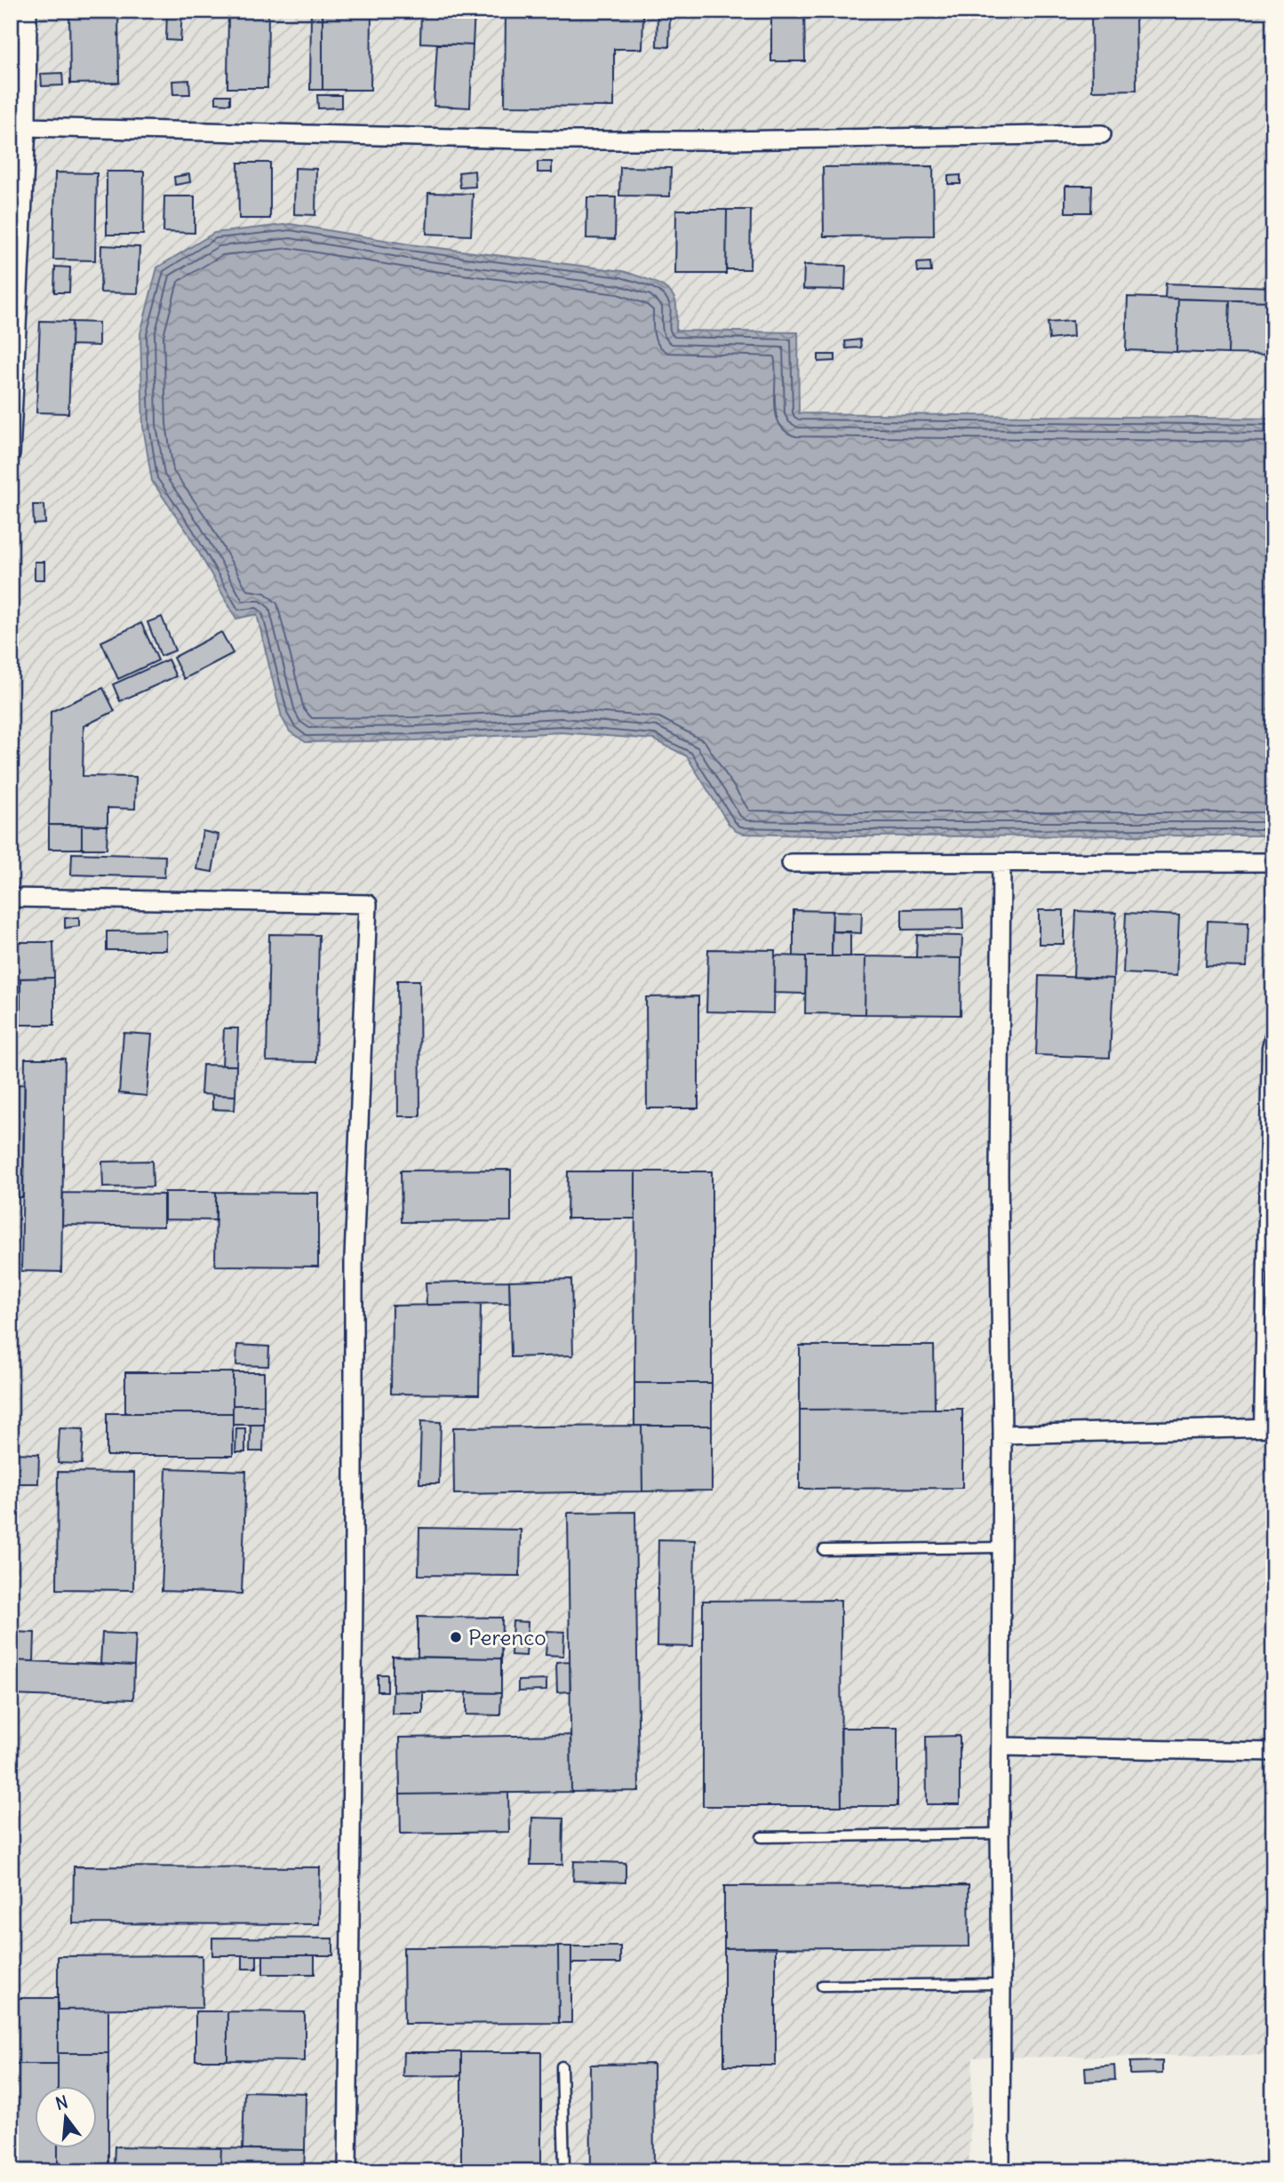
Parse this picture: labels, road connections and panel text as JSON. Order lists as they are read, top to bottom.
{
  "places": ["Perenco"],
  "north": "top"
}
